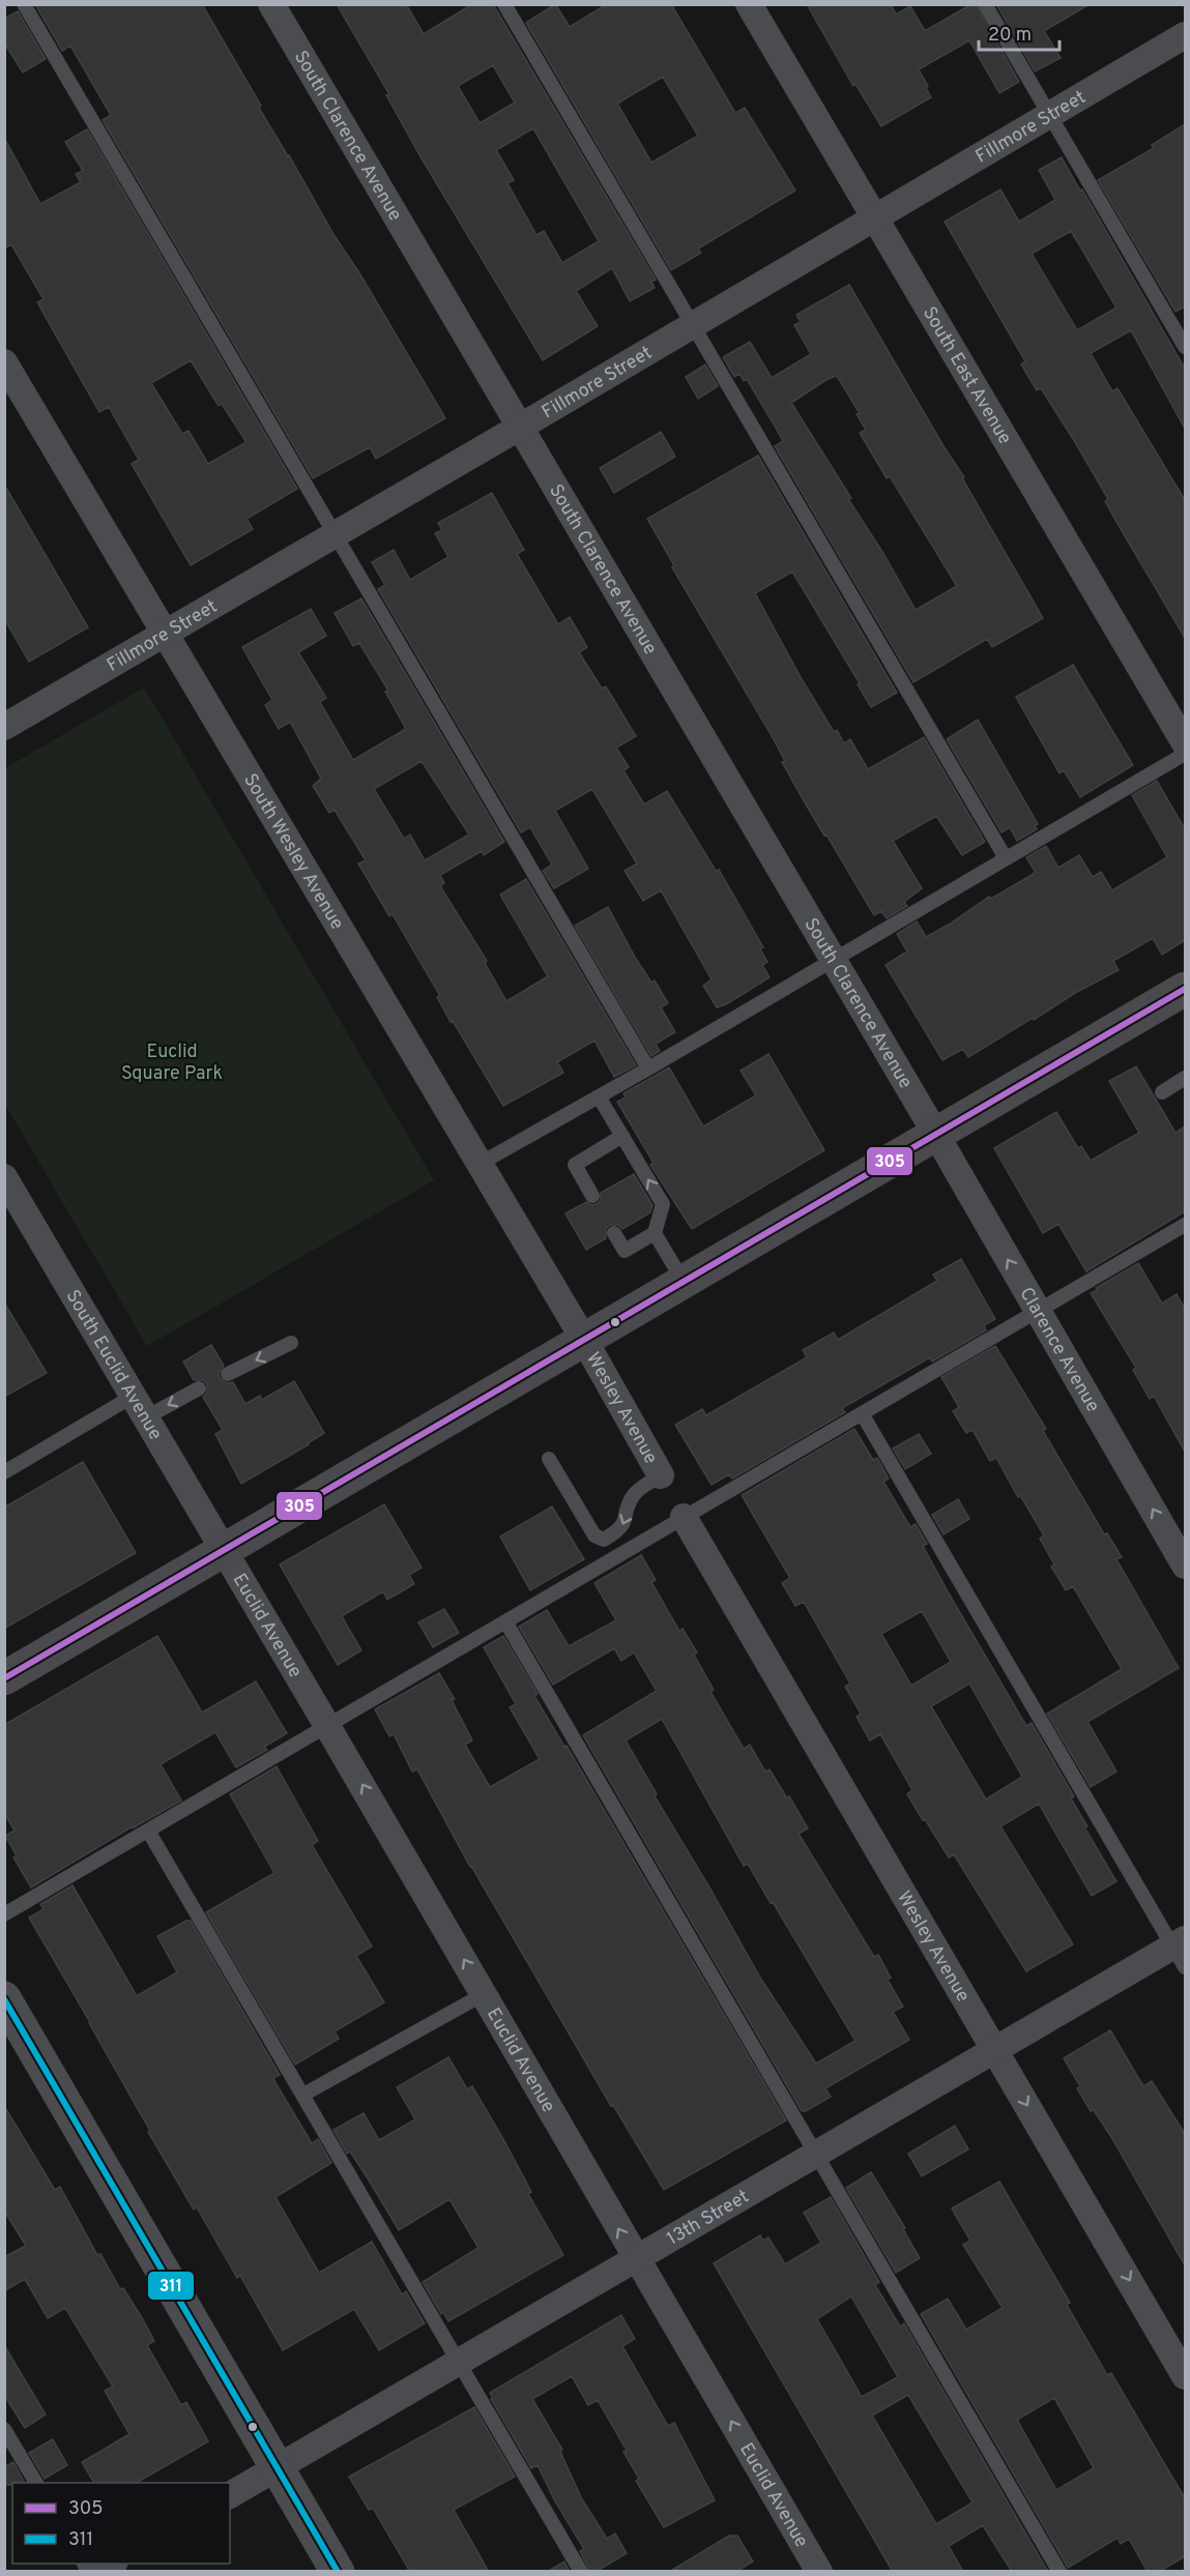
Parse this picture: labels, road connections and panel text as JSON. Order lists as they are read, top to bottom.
{
  "streets": {
    "street": [
      "Fillmore Street",
      "South Clarence Avenue",
      "South East Avenue",
      "South Wesley Avenue",
      "Clarence Avenue",
      "South Euclid Avenue",
      "Wesley Avenue",
      "Euclid Avenue",
      "13th Street"
    ]
  },
  "crossings": [
    ["Fillmore Street", "South Clarence Avenue"],
    ["Fillmore Street", "South East Avenue"],
    ["Fillmore Street", "South Wesley Avenue"],
    ["South Clarence Avenue", "Clarence Avenue"],
    ["South Wesley Avenue", "Wesley Avenue"],
    ["South Euclid Avenue", "Euclid Avenue"],
    ["Wesley Avenue", "13th Street"],
    ["Euclid Avenue", "13th Street"]
  ],
  "one_way": ["Clarence Avenue", "Euclid Avenue"],
  "parks": ["Euclid Square Park"],
  "lines": ["transit line 305", "transit line 311"],
  "legend": ["305", "311"],
  "scale_bar": "20 m"
}
